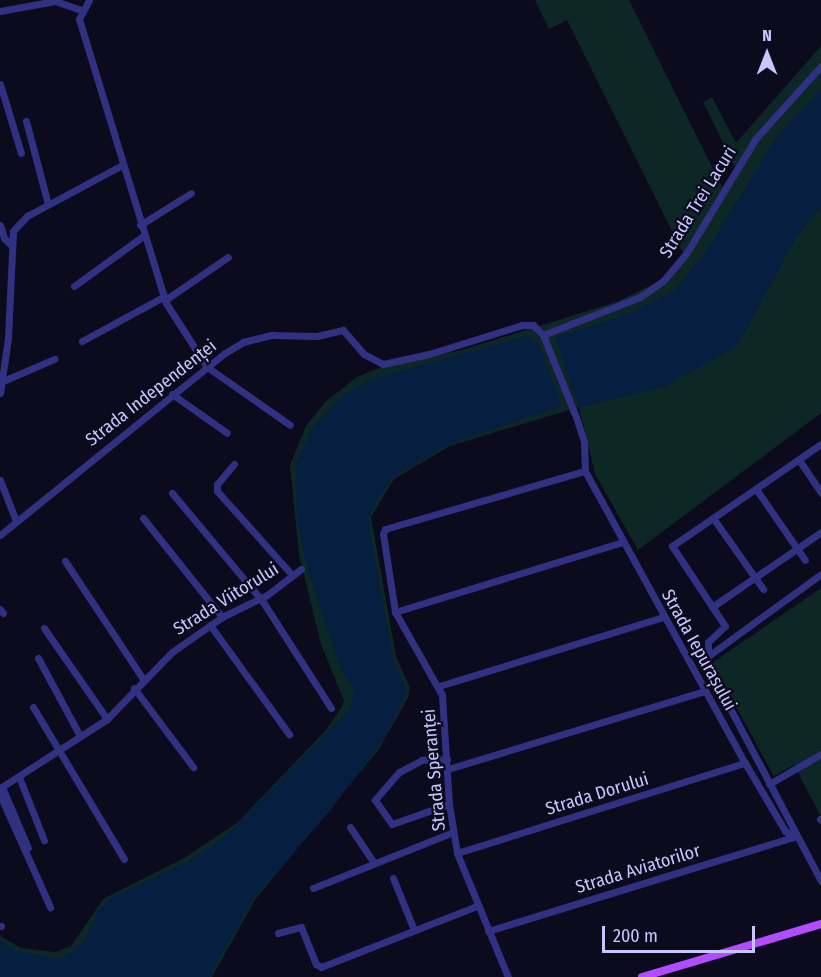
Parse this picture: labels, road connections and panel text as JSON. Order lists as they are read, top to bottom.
{
  "streets": {
    "street": [
      "Strada Trei Lacuri",
      "Strada Independenței",
      "Strada Viitorului",
      "Strada Iepurașului",
      "Strada Speranței",
      "Strada Dorului",
      "Strada Aviatorilor"
    ]
  },
  "crossings": [
    ["Strada Trei Lacuri", "Strada Independenței"],
    ["Strada Iepurașului", "Strada Speranței"],
    ["Strada Iepurașului", "Strada Dorului"],
    ["Strada Iepurașului", "Strada Aviatorilor"],
    ["Strada Speranței", "Strada Dorului"],
    ["Strada Speranței", "Strada Aviatorilor"]
  ],
  "scale_bar": "200 m",
  "north": "top"
}
